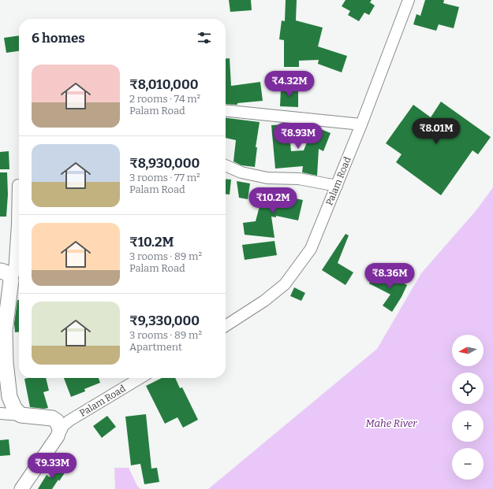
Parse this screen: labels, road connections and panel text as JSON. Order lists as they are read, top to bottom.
{
  "streets": {
    "street": ["Palam Road"]
  },
  "water": ["Mahe River"],
  "north": "left",
  "page": {
    "heading": "6 homes",
    "list": [
      {
        "name": "₹8,010,000",
        "note": "2 rooms · 74 m² · Palam Road"
      },
      {
        "name": "₹8,930,000",
        "note": "3 rooms · 77 m² · Palam Road"
      },
      {
        "name": "₹10.2M",
        "note": "3 rooms · 89 m² · Palam Road"
      },
      {
        "name": "₹9,330,000",
        "note": "3 rooms · 89 m² · Apartment"
      }
    ],
    "price": [
      "₹4.32M",
      "₹8.01M",
      "₹8.93M",
      "₹10.2M",
      "₹8.36M",
      "₹9.33M"
    ],
    "map_buttons": ["+", "−"]
  }
}
